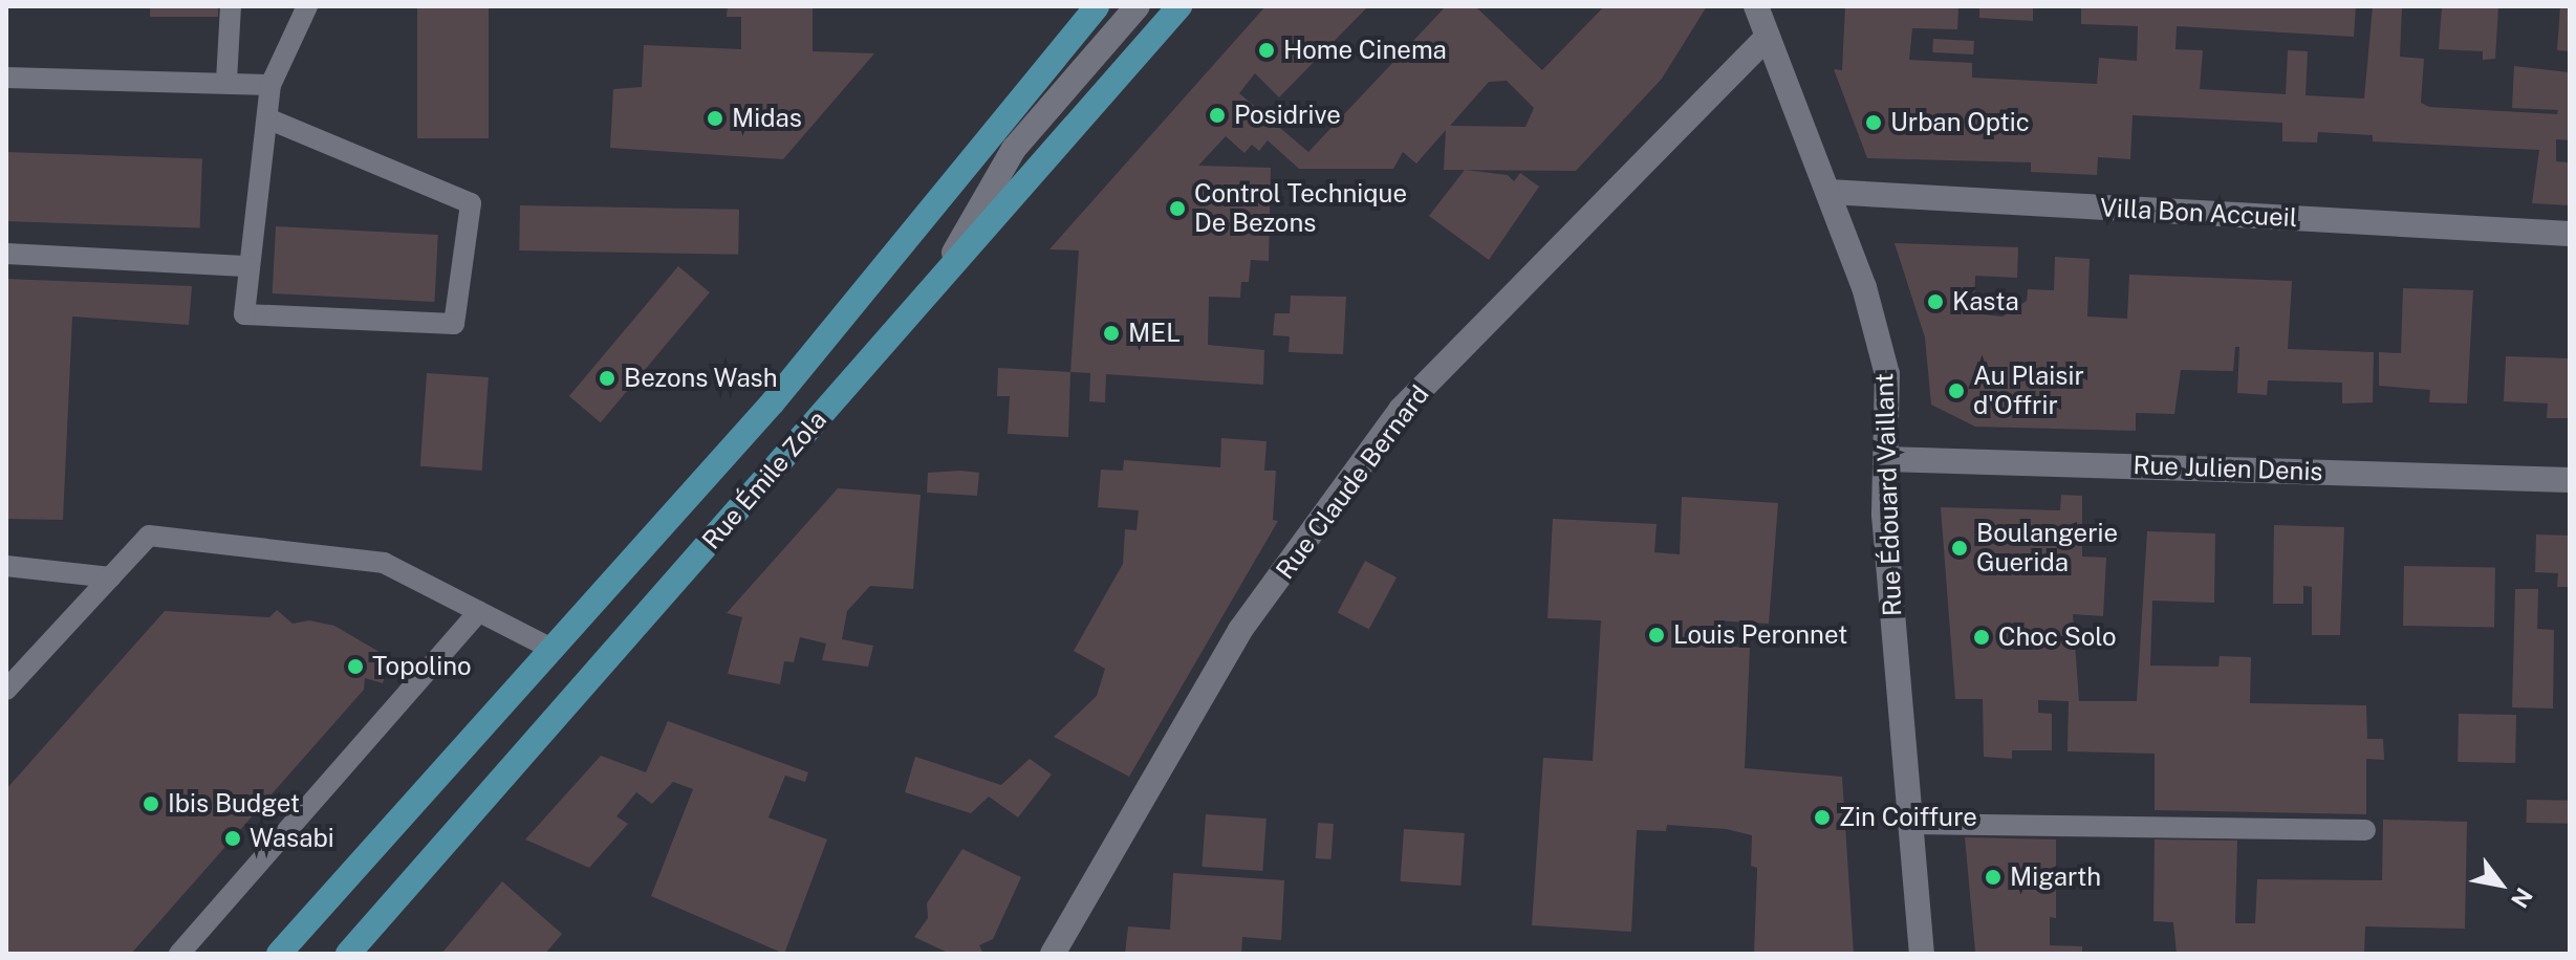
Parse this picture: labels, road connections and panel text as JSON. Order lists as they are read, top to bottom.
{
  "streets": {
    "main road": ["Rue Émile Zola"],
    "street": [
      "Villa Bon Accueil",
      "Rue Julien Denis",
      "Rue Claude Bernard",
      "Rue Édouard Vaillant"
    ]
  },
  "crossings": [
    ["Villa Bon Accueil", "Rue Édouard Vaillant"],
    ["Rue Julien Denis", "Rue Édouard Vaillant"],
    ["Rue Claude Bernard", "Rue Édouard Vaillant"]
  ],
  "places": [
    "Home Cinema",
    "Posidrive",
    "Midas",
    "Urban Optic",
    "Control Technique De Bezons",
    "Kasta",
    "MEL",
    "Bezons Wash",
    "Au Plaisir d'Offrir",
    "Boulangerie Guerida",
    "Louis Peronnet",
    "Choc Solo",
    "Topolino",
    "Ibis Budget",
    "Zin Coiffure",
    "Wasabi",
    "Migarth"
  ],
  "north": "bottom right"
}
